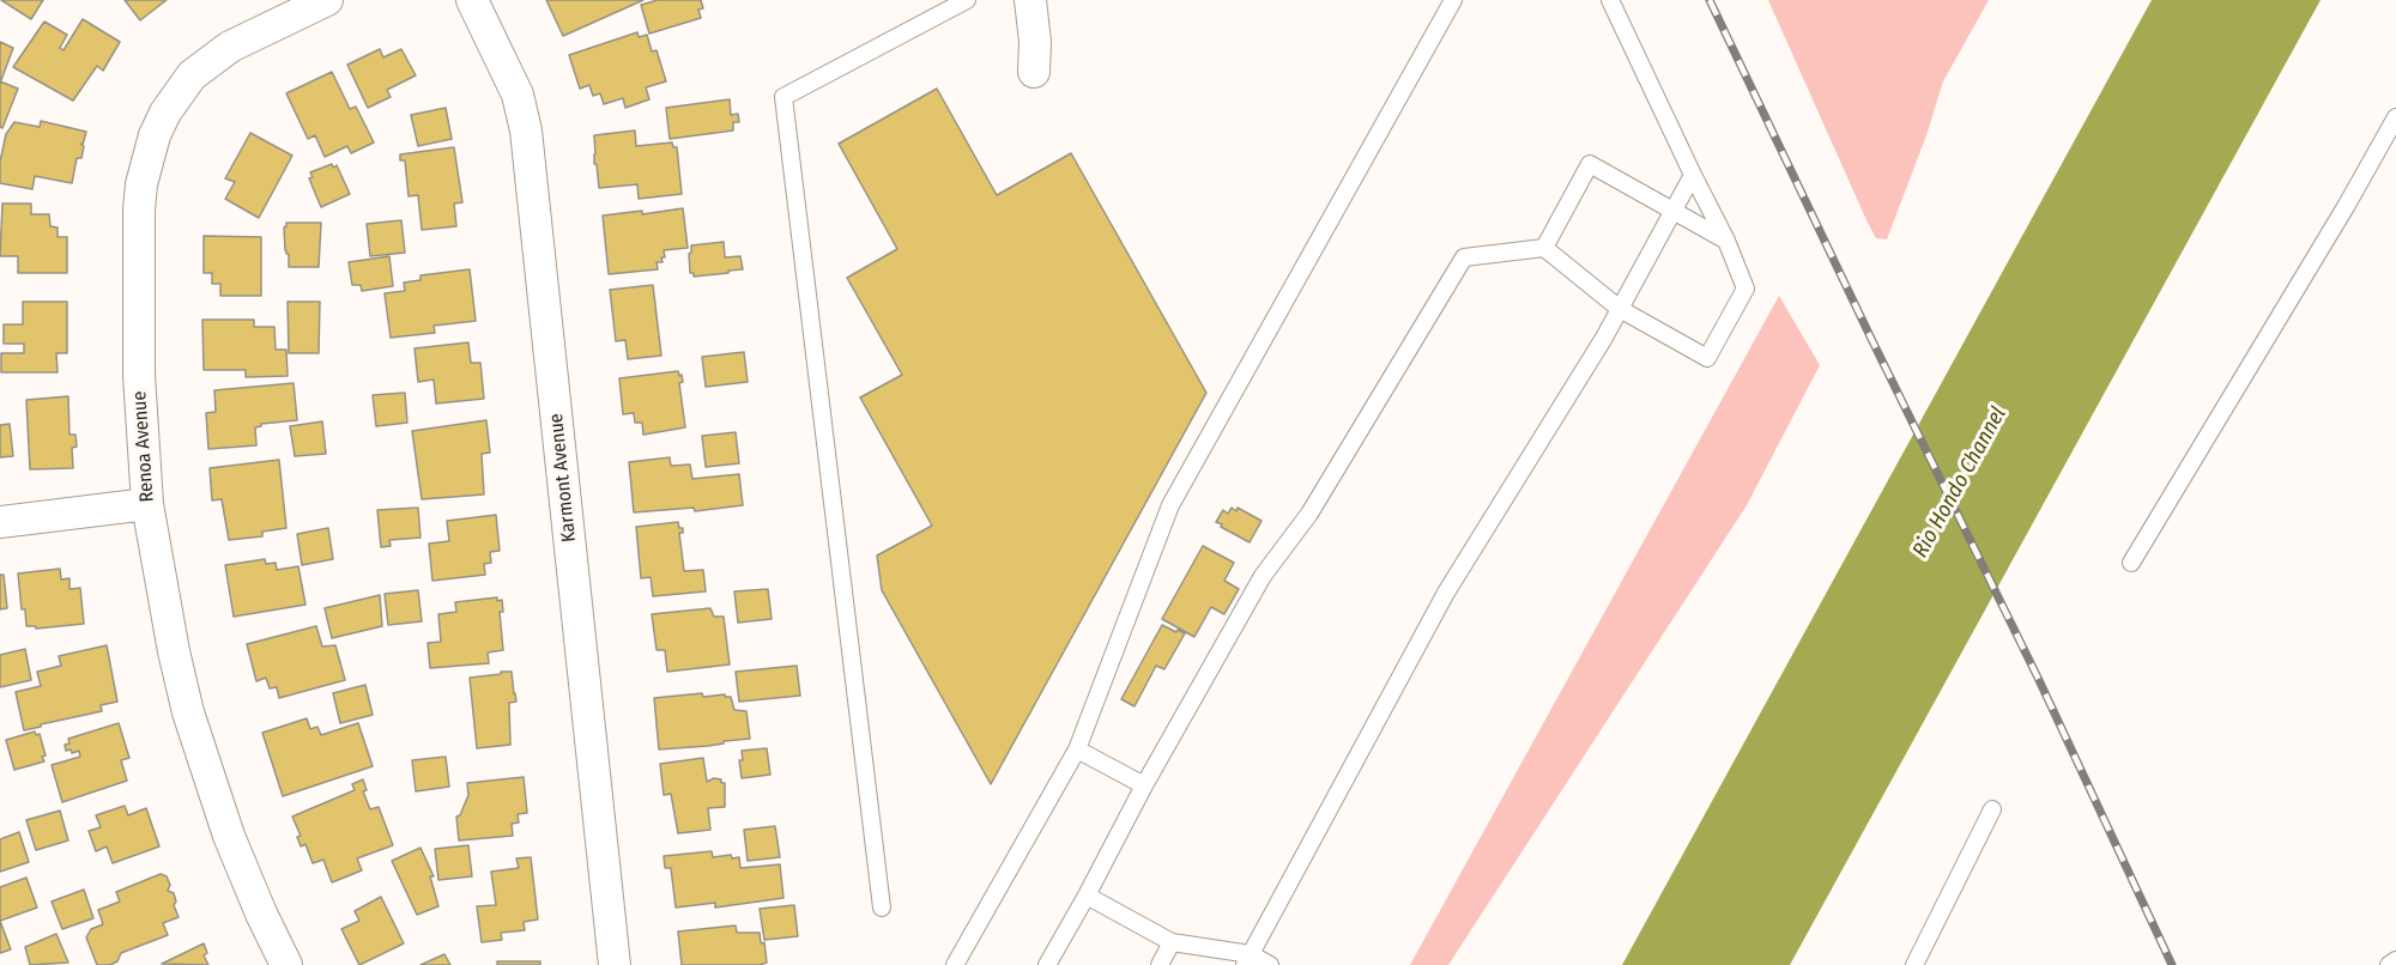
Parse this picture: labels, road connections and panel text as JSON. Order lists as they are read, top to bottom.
{
  "streets": {
    "street": ["Renoa Avenue", "Karmont Avenue"]
  },
  "water": ["Rio Hondo Channel"]
}
